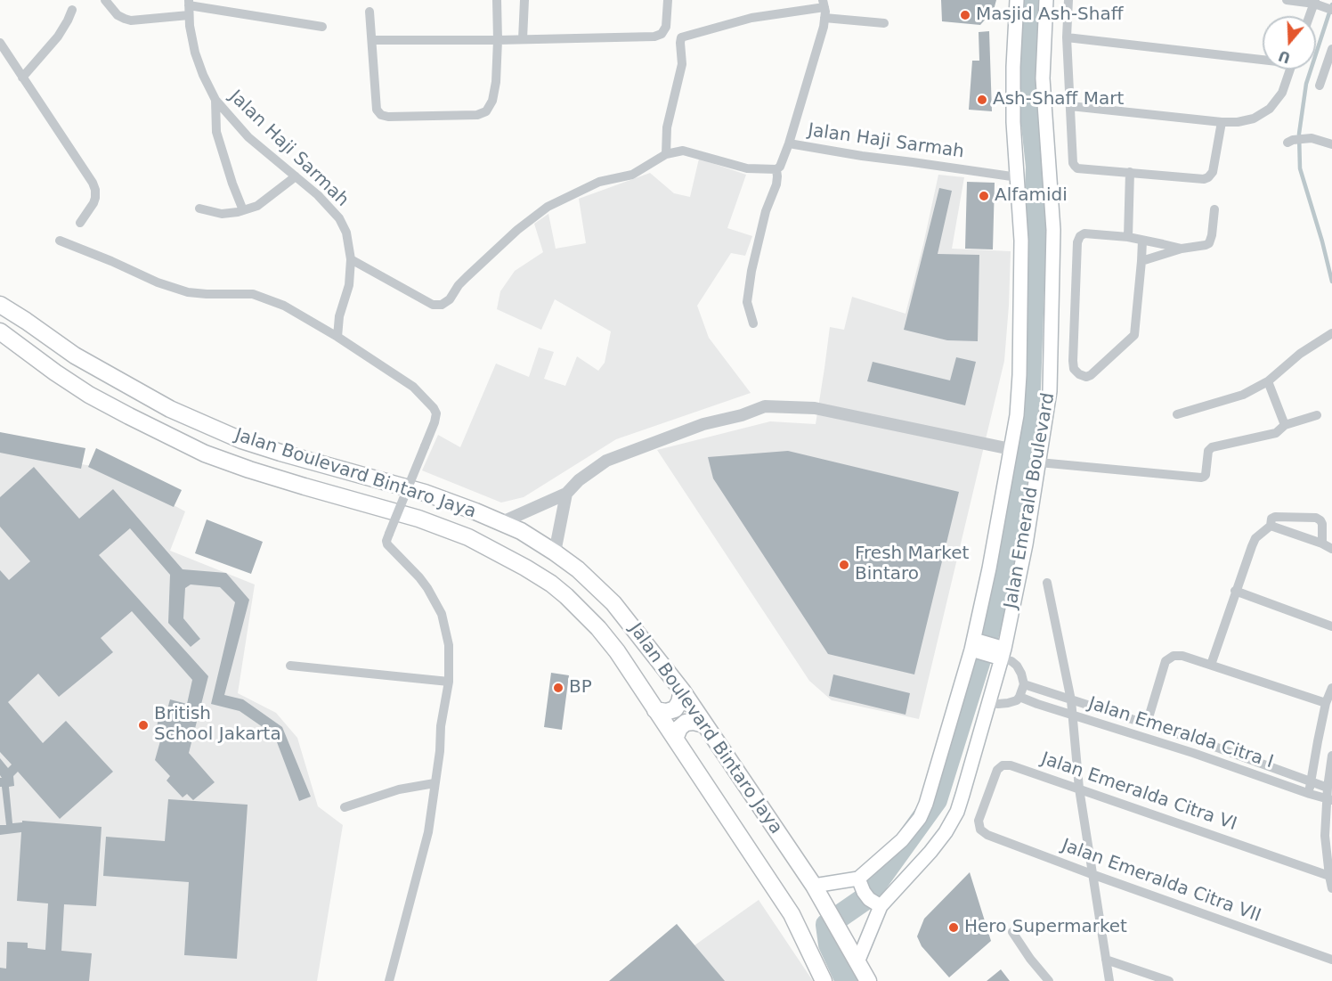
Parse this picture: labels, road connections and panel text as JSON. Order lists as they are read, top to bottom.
{
  "streets": {
    "main road": ["Jalan Boulevard Bintaro Jaya", "Jalan Emerald Boulevard"],
    "street": [
      "Jalan Haji Sarmah",
      "Jalan Emeralda Citra I",
      "Jalan Emeralda Citra VI",
      "Jalan Emeralda Citra VII"
    ]
  },
  "crossings": [
    ["Jalan Haji Sarmah", "Jalan Emerald Boulevard"],
    ["Jalan Boulevard Bintaro Jaya", "Jalan Emerald Boulevard"],
    ["Jalan Emeralda Citra VI", "Jalan Emeralda Citra VII"]
  ],
  "places": [
    "Masjid Ash-Shaff",
    "Ash-Shaff Mart",
    "Alfamidi",
    "Fresh Market Bintaro",
    "BP",
    "British School Jakarta",
    "Hero Supermarket"
  ],
  "north": "bottom"
}
